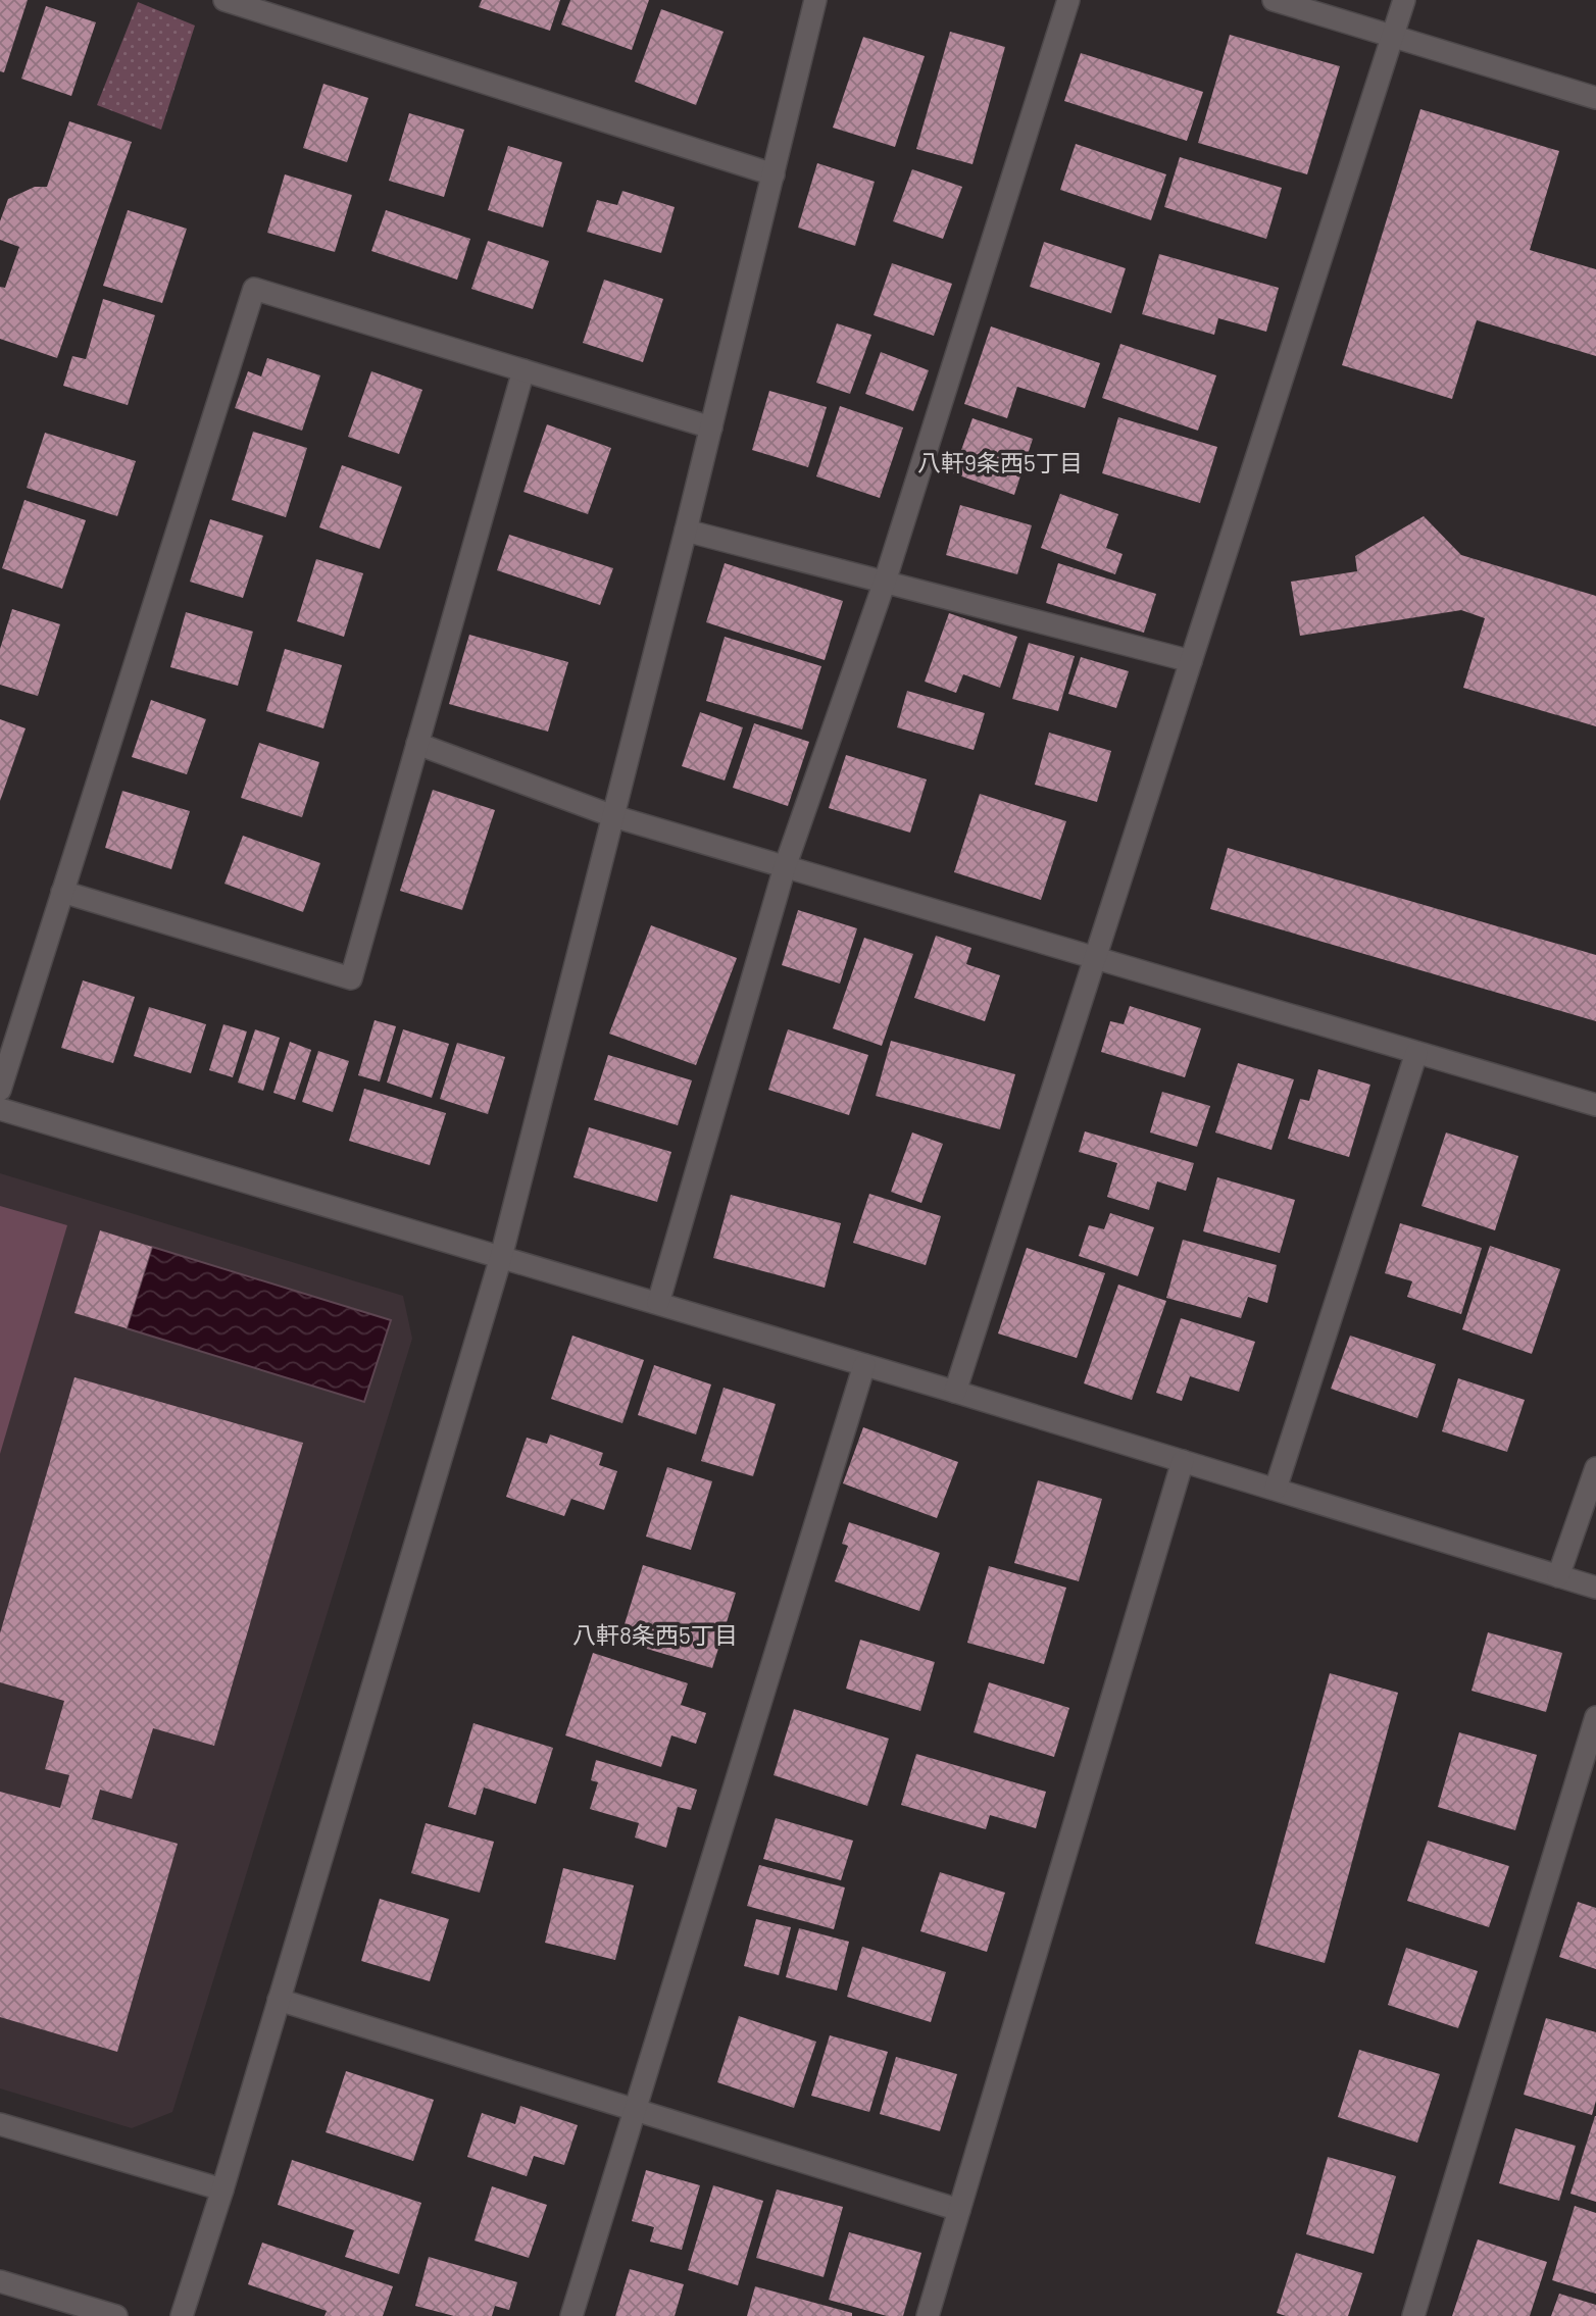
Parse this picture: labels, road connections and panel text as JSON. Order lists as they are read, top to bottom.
{
  "districts": ["八軒9条西5丁目", "八軒8条西5丁目"]
}
